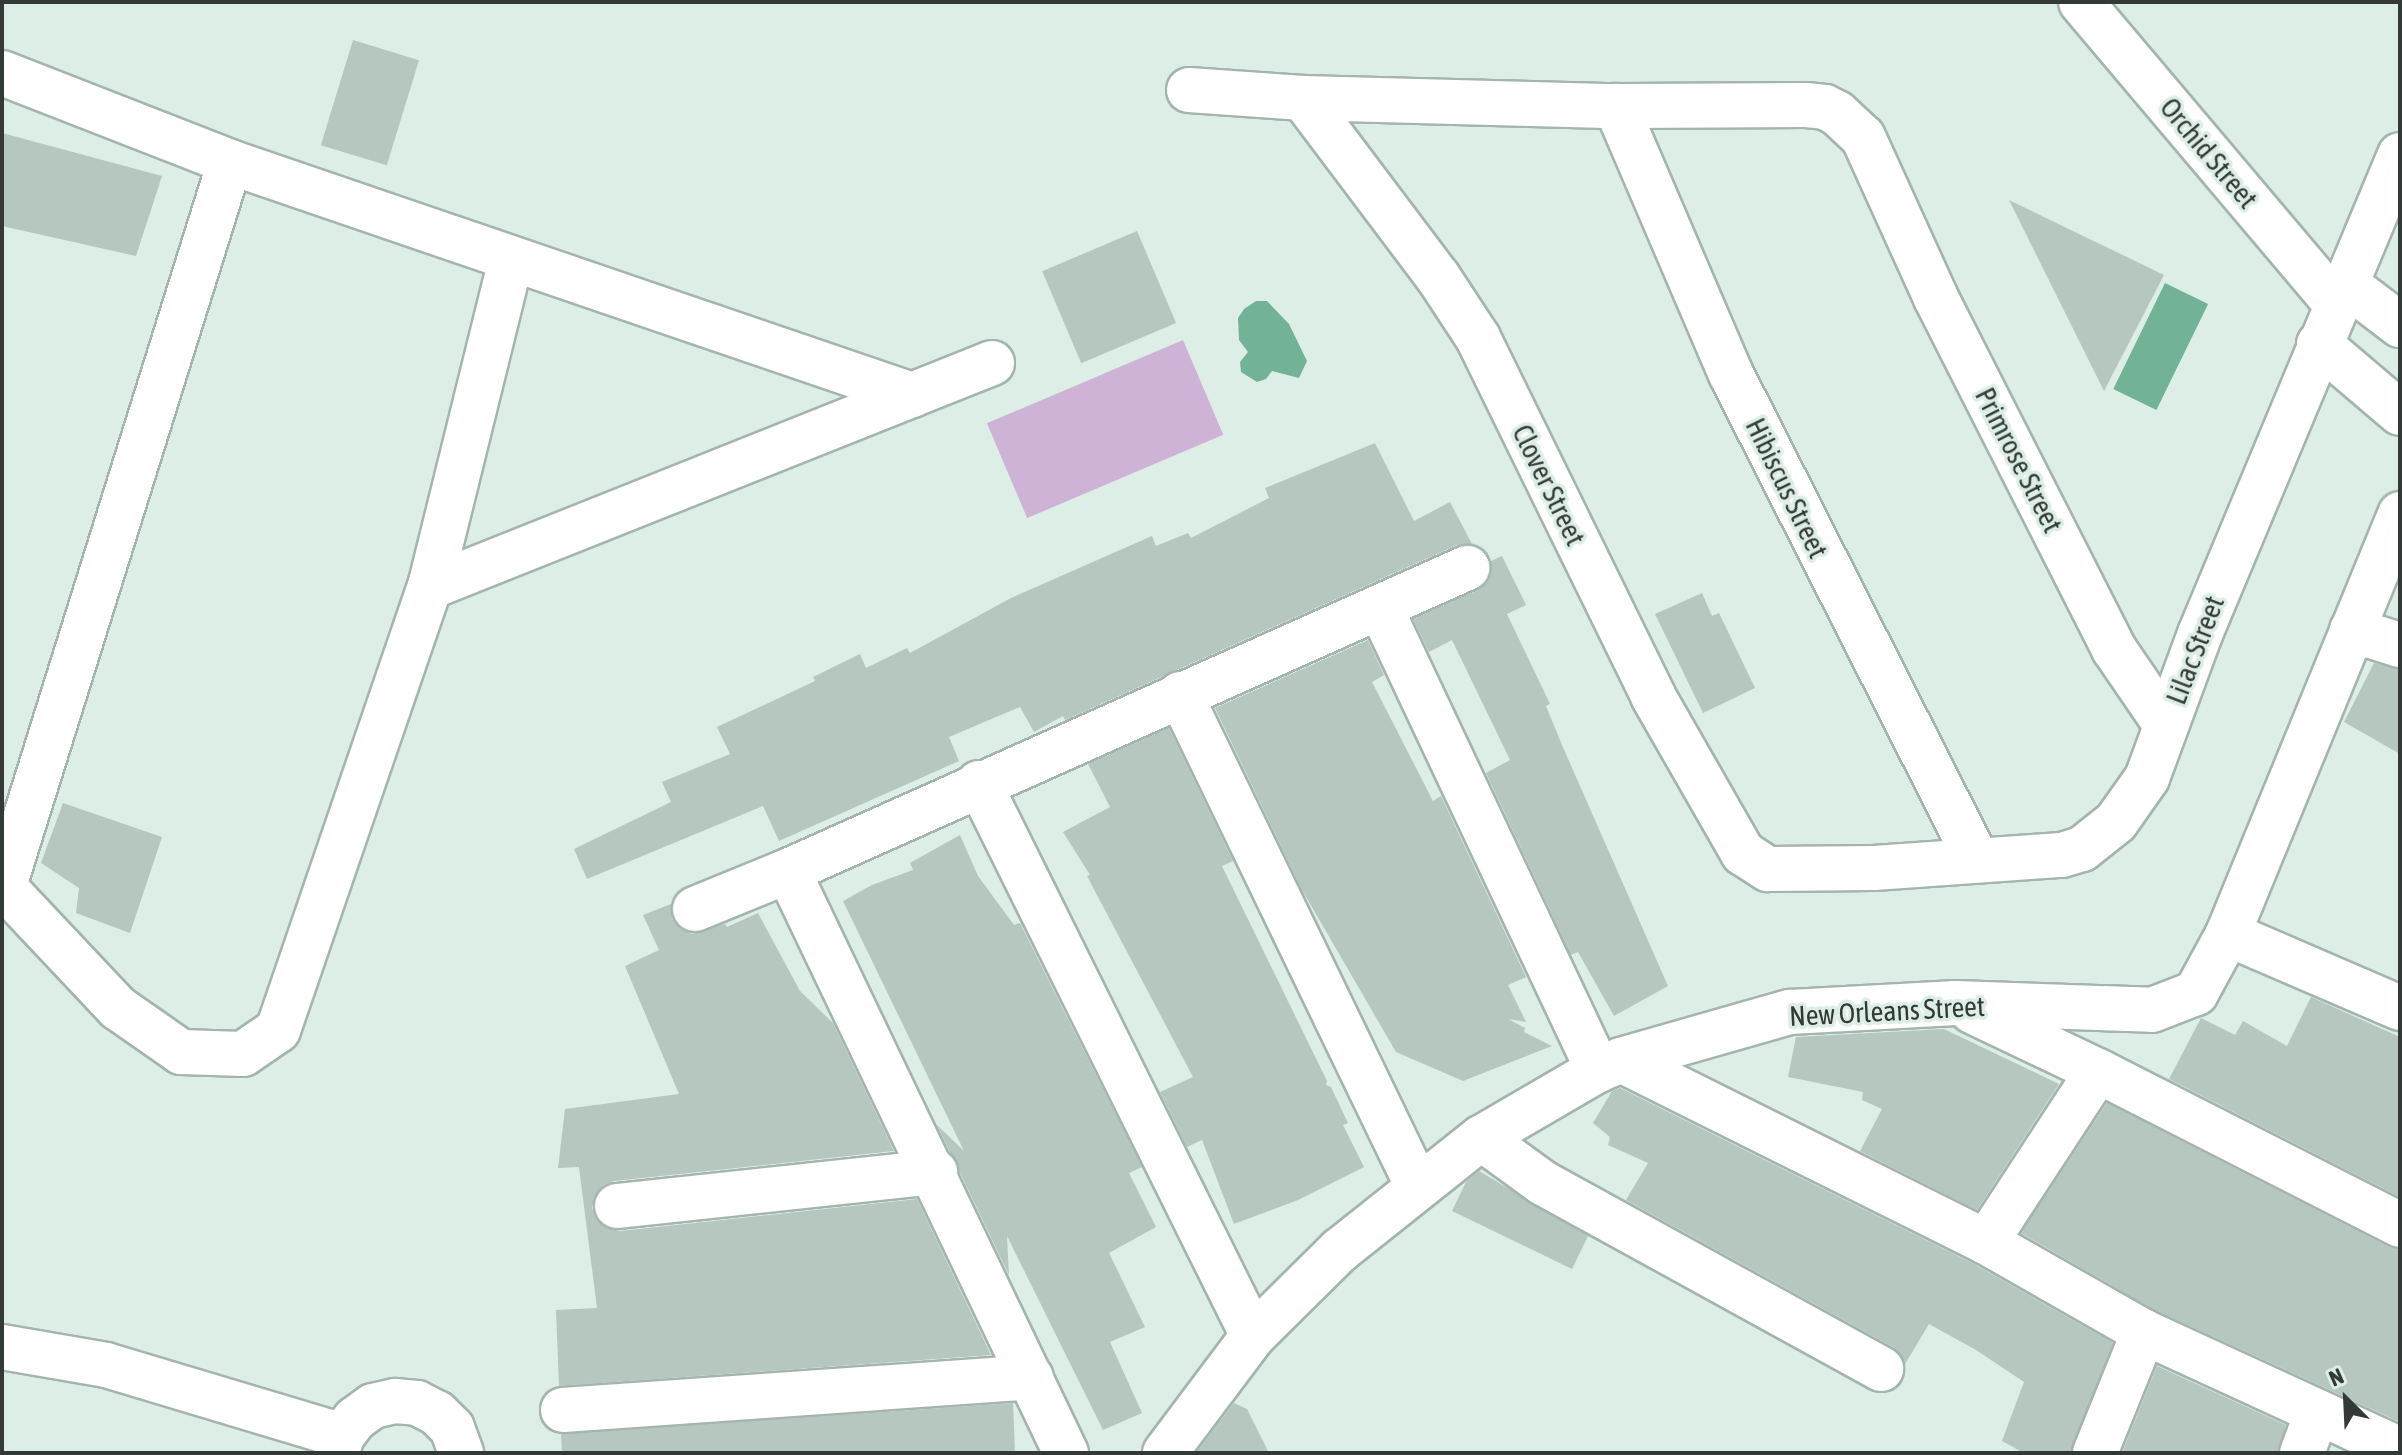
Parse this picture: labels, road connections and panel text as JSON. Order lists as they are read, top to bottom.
{
  "streets": {
    "street": [
      "Orchid Street",
      "Primrose Street",
      "Clover Street",
      "Hibiscus Street",
      "Lilac Street",
      "New Orleans Street"
    ]
  },
  "crossings": [
    ["Orchid Street", "Lilac Street"],
    ["Primrose Street", "Clover Street"],
    ["Primrose Street", "Hibiscus Street"],
    ["Primrose Street", "Lilac Street"],
    ["Clover Street", "Lilac Street"],
    ["Hibiscus Street", "Lilac Street"]
  ],
  "north": "top left"
}
